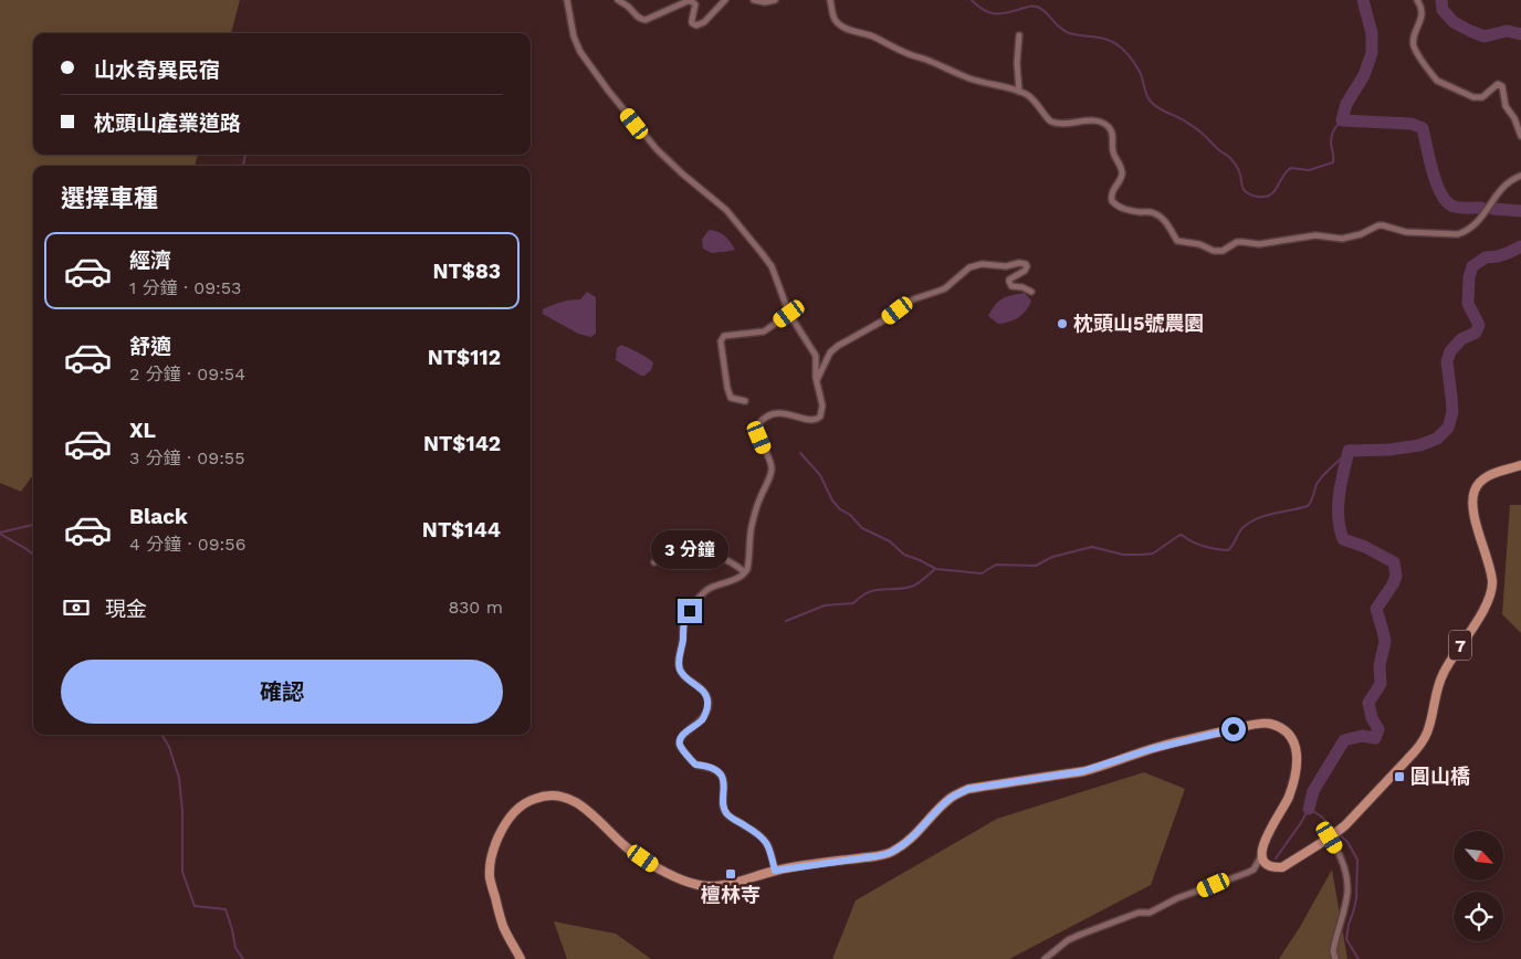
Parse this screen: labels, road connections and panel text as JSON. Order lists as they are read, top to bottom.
{
  "streets": {
    "main road": ["7"]
  },
  "places": {
    "other": ["枕頭山5號農園"],
    "transit": ["圓山橋", "檀林寺"]
  },
  "north": "bottom right",
  "page": {
    "banner": ["山水奇異民宿", "枕頭山產業道路"],
    "heading": "選擇車種",
    "list": [
      {
        "name": "經濟",
        "note": "1 分鐘 · 09:53",
        "value": "NT$83"
      },
      {
        "name": "舒適",
        "note": "2 分鐘 · 09:54",
        "value": "NT$112"
      },
      {
        "name": "XL",
        "note": "3 分鐘 · 09:55",
        "value": "NT$142"
      },
      {
        "name": "Black",
        "note": "4 分鐘 · 09:56",
        "value": "NT$144"
      }
    ],
    "bubble": "3 分鐘",
    "pay": ["現金", "830 m"],
    "buttons": "確認"
  }
}
